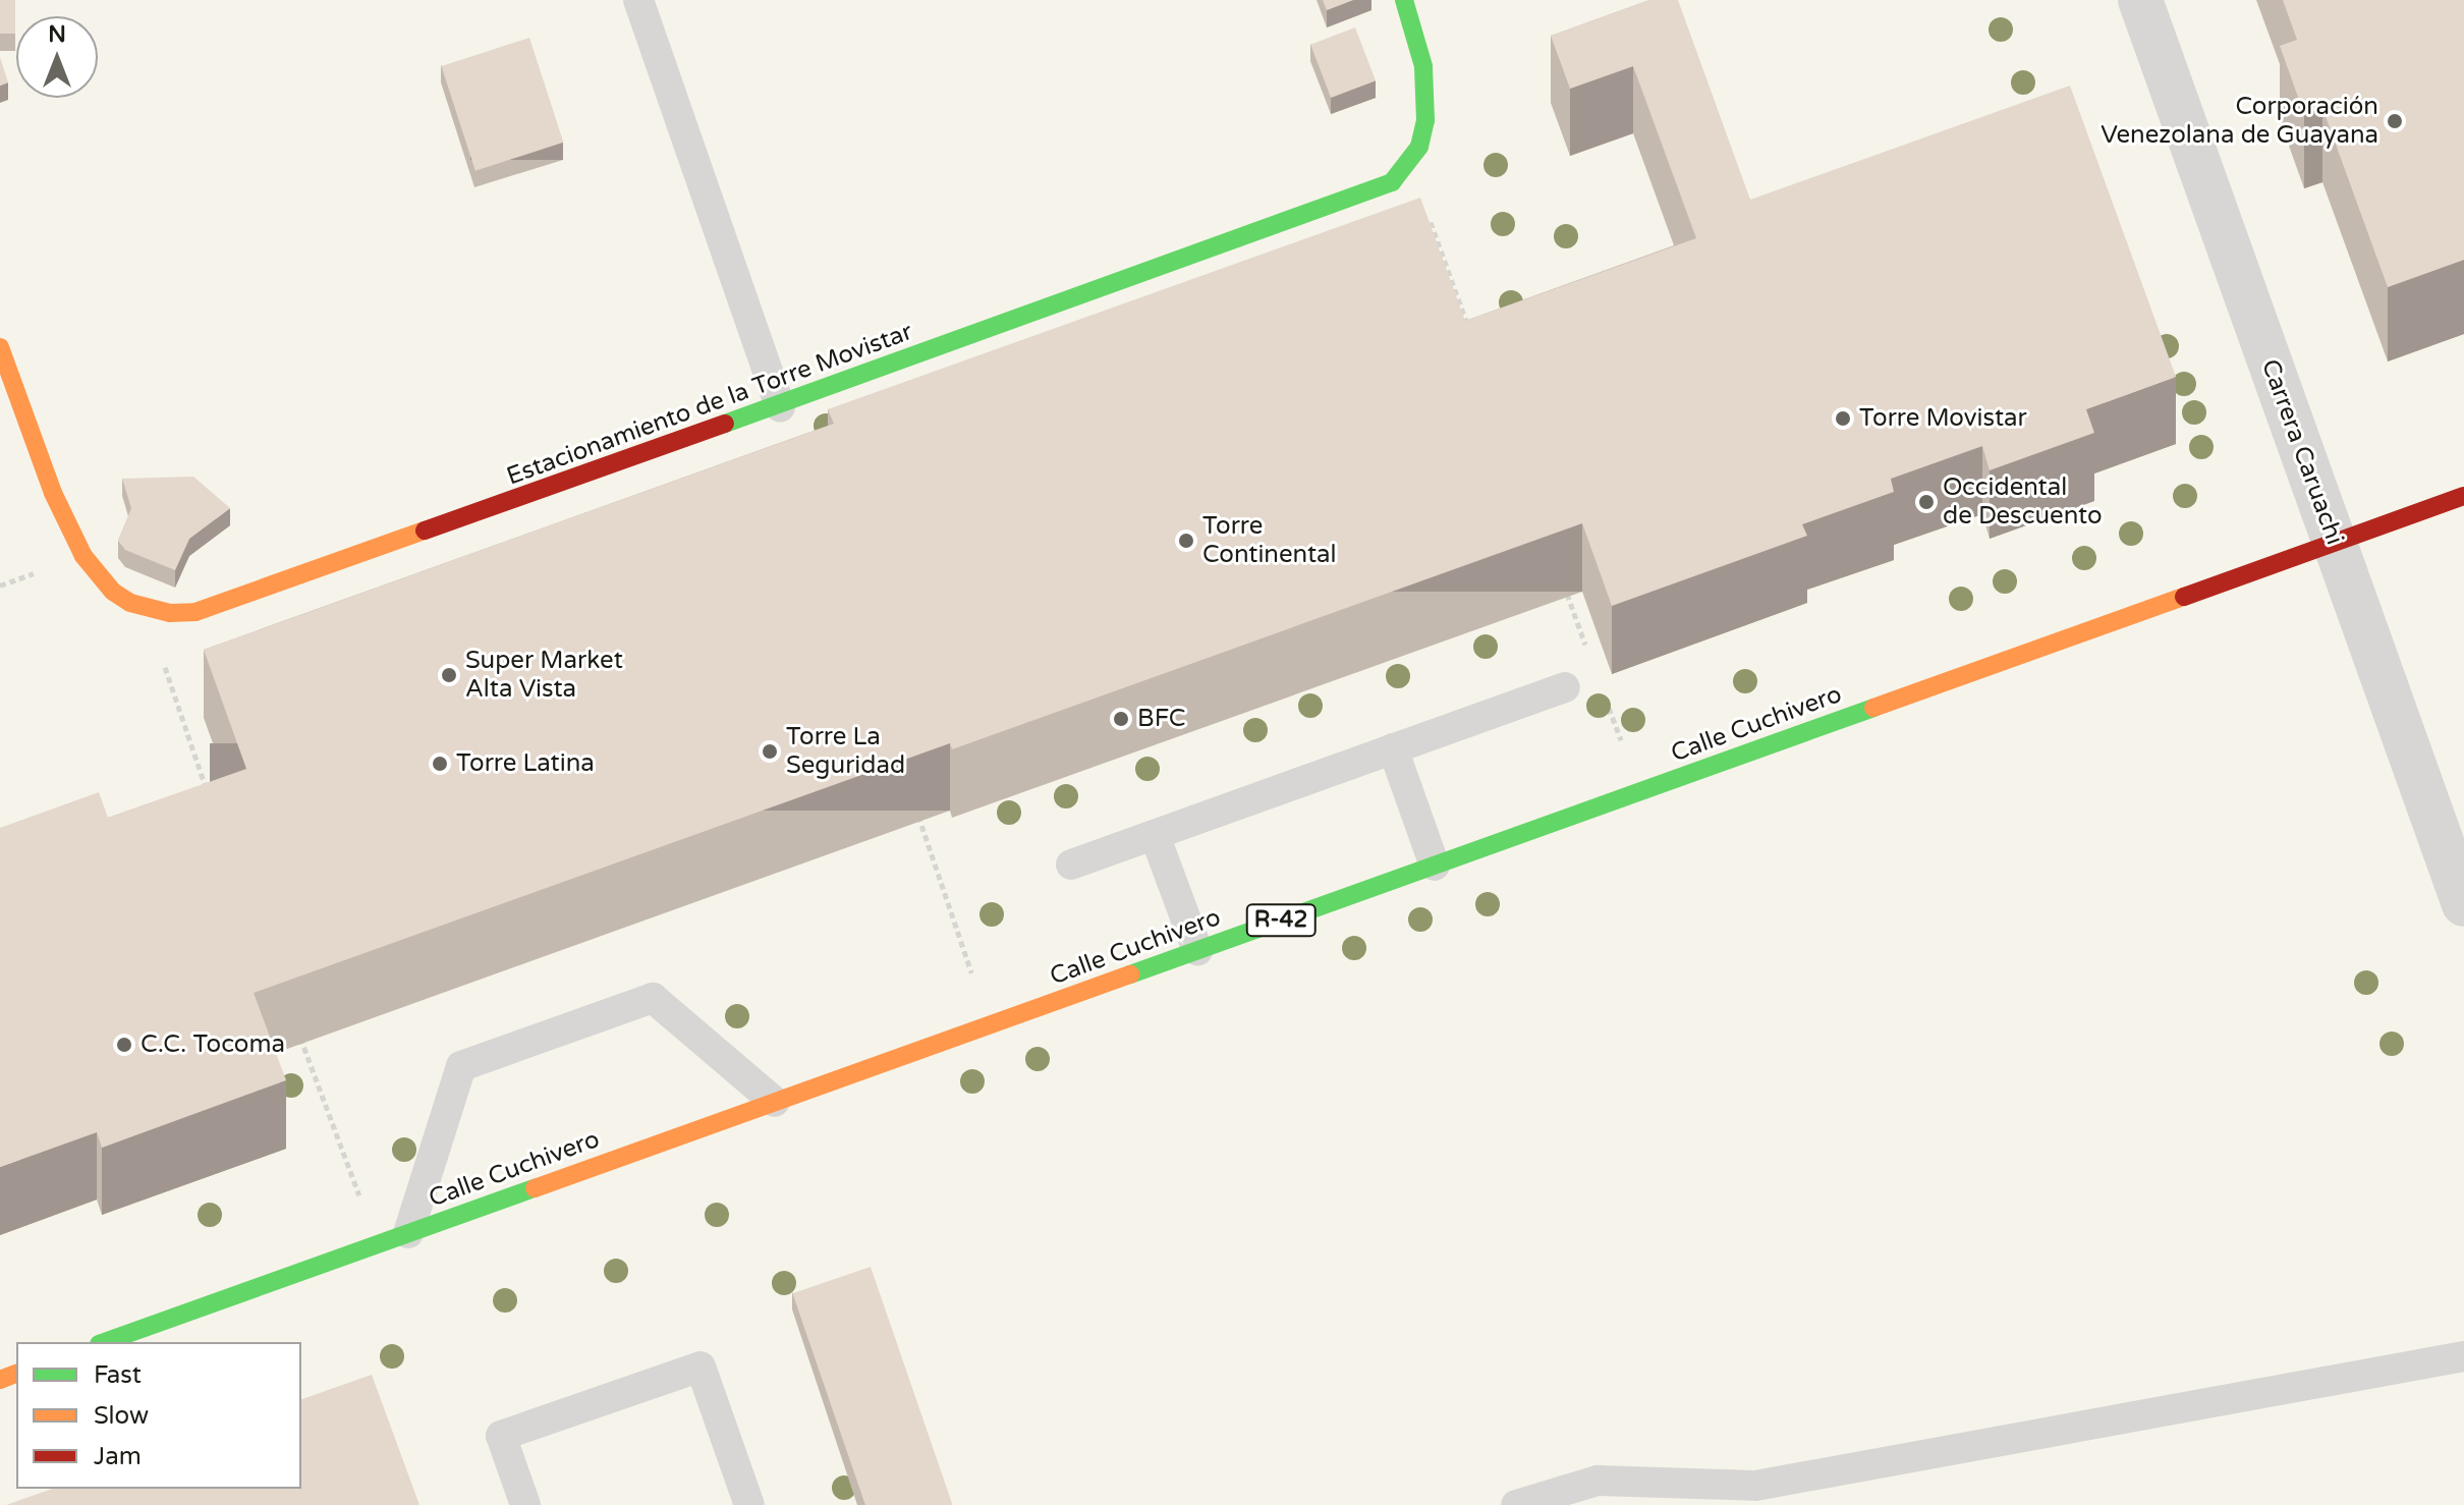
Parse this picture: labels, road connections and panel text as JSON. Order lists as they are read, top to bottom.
{
  "streets": {
    "main road": ["Estacionamiento de la Torre Movistar", "Calle Cuchivero", "R-42"],
    "street": ["Carrera Caruachi"]
  },
  "crossings": [
    ["Carrera Caruachi", "Calle Cuchivero"]
  ],
  "places": [
    "Corporación Venezolana de Guayana",
    "Torre Movistar",
    "Occidental de Descuento",
    "Torre Continental",
    "Super Market Alta Vista",
    "BFC",
    "Torre La Seguridad",
    "Torre Latina",
    "C.C. Tocoma"
  ],
  "legend": ["Fast", "Slow", "Jam"],
  "north": "top"
}
